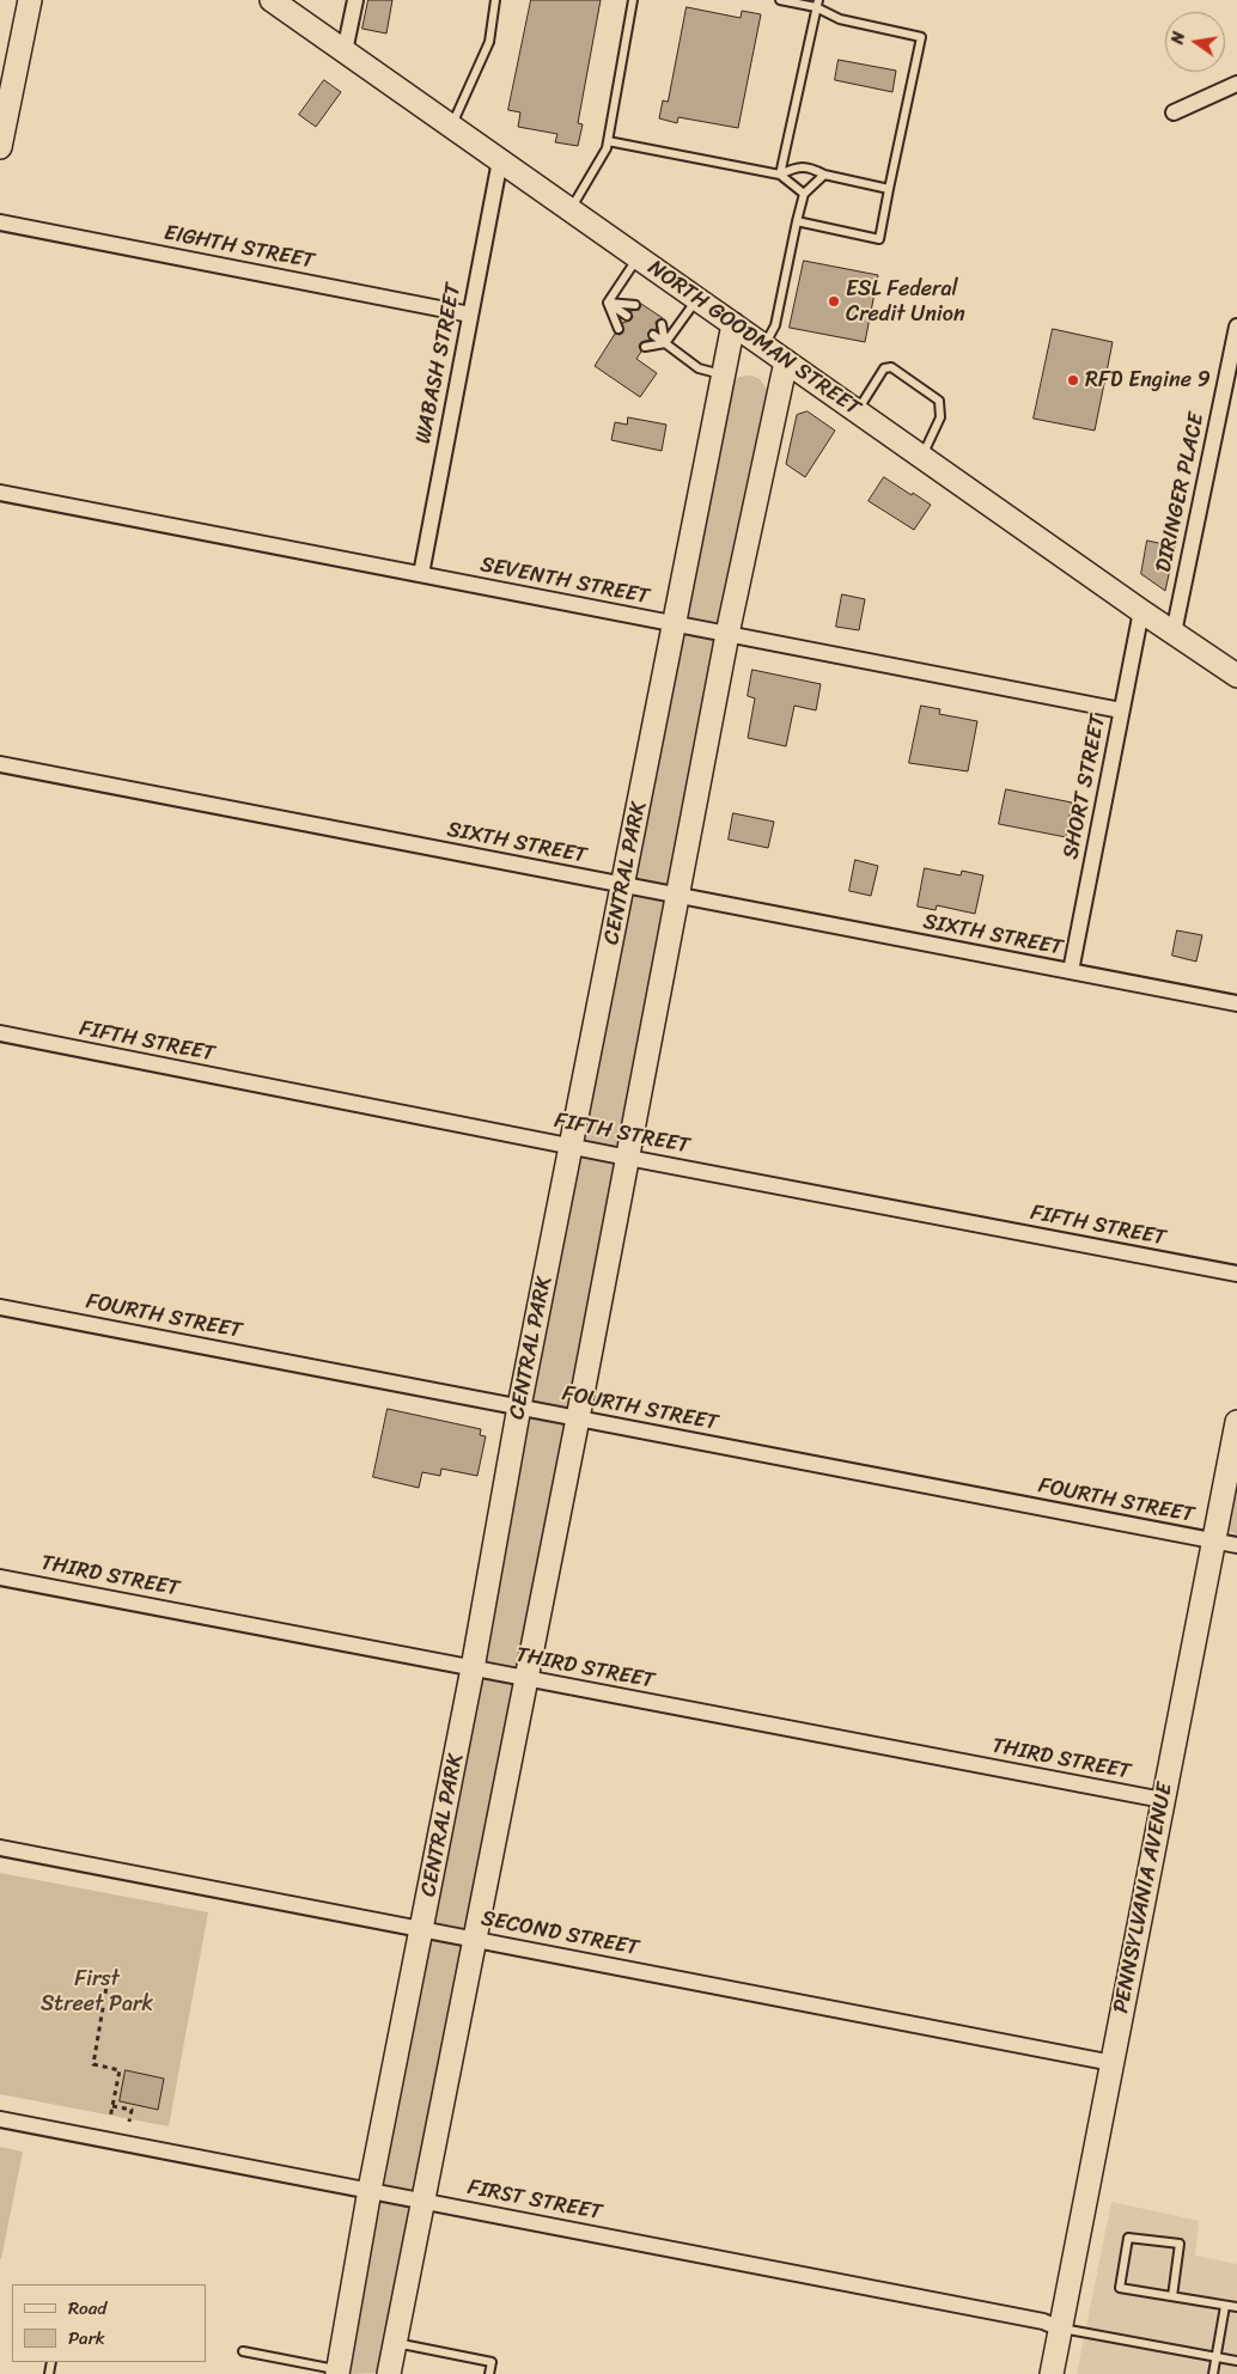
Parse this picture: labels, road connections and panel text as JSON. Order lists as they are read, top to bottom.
{
  "streets": {
    "main road": ["NORTH GOODMAN STREET", "CENTRAL PARK", "PENNSYLVANIA AVENUE"],
    "street": [
      "EIGHTH STREET",
      "WABASH STREET",
      "DIRINGER PLACE",
      "SEVENTH STREET",
      "SHORT STREET",
      "SIXTH STREET",
      "FIFTH STREET",
      "FOURTH STREET",
      "THIRD STREET",
      "SECOND STREET",
      "FIRST STREET"
    ]
  },
  "crossings": [
    ["EIGHTH STREET", "WABASH STREET"],
    ["NORTH GOODMAN STREET", "WABASH STREET"],
    ["NORTH GOODMAN STREET", "DIRINGER PLACE"],
    ["NORTH GOODMAN STREET", "SHORT STREET"],
    ["NORTH GOODMAN STREET", "CENTRAL PARK"],
    ["WABASH STREET", "SEVENTH STREET"],
    ["SEVENTH STREET", "SHORT STREET"],
    ["SEVENTH STREET", "CENTRAL PARK"],
    ["SHORT STREET", "SIXTH STREET"],
    ["SIXTH STREET", "CENTRAL PARK"],
    ["CENTRAL PARK", "FIFTH STREET"],
    ["CENTRAL PARK", "FOURTH STREET"],
    ["CENTRAL PARK", "THIRD STREET"],
    ["CENTRAL PARK", "SECOND STREET"],
    ["CENTRAL PARK", "FIRST STREET"],
    ["FOURTH STREET", "PENNSYLVANIA AVENUE"],
    ["THIRD STREET", "PENNSYLVANIA AVENUE"],
    ["PENNSYLVANIA AVENUE", "SECOND STREET"],
    ["PENNSYLVANIA AVENUE", "FIRST STREET"]
  ],
  "parks": ["First Street Park"],
  "places": ["ESL Federal Credit Union", "RFD Engine 9"],
  "legend": ["Road", "Park"],
  "north": "left"
}
